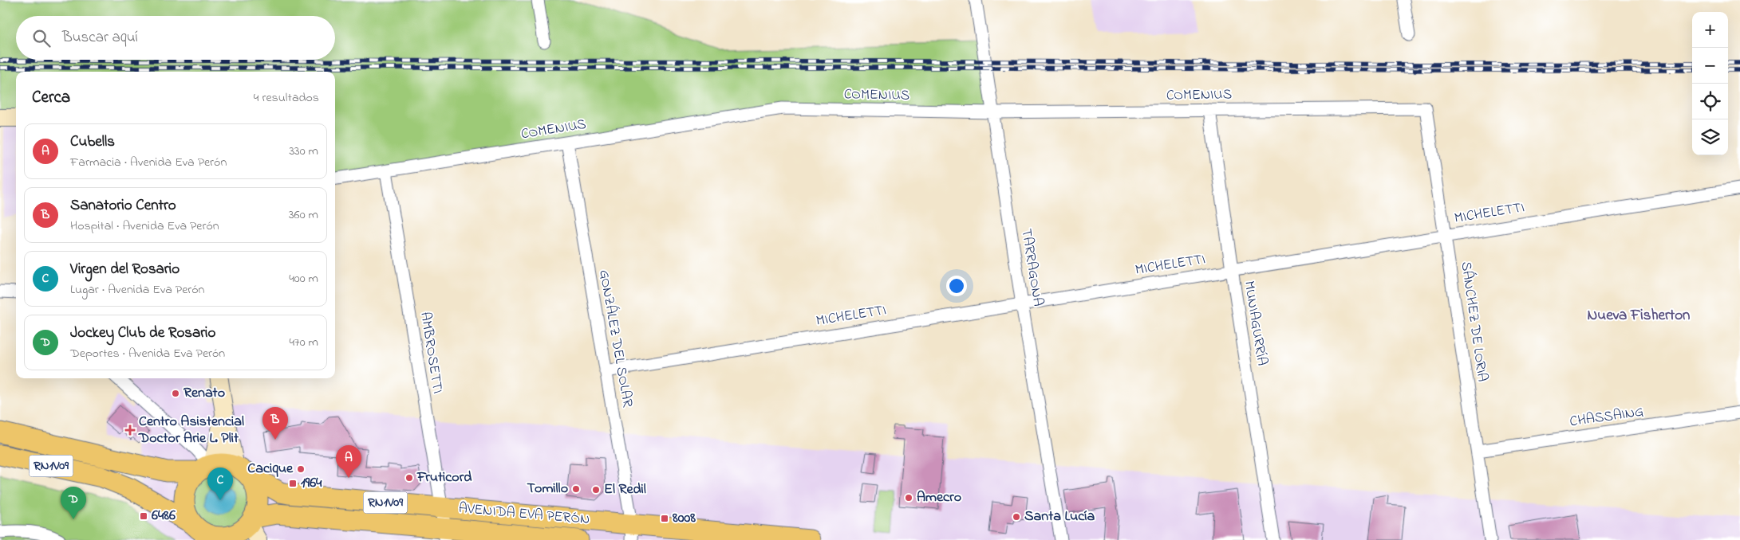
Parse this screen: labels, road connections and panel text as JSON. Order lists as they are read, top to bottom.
{
  "streets": {
    "main road": ["RN1V09", "AVENIDA EVA PERÓN"],
    "street": [
      "COMENIUS",
      "MICHELETTI",
      "TARRAGONA",
      "SÁNCHEZ DE LORIA",
      "MUNIAGURRÍA",
      "GONZÁLEZ DEL SOLAR",
      "AMBROSETTI",
      "CHASSAING"
    ]
  },
  "crossings": [
    ["COMENIUS", "TARRAGONA"],
    ["COMENIUS", "SÁNCHEZ DE LORIA"],
    ["COMENIUS", "MUNIAGURRÍA"],
    ["COMENIUS", "GONZÁLEZ DEL SOLAR"],
    ["COMENIUS", "AMBROSETTI"],
    ["MICHELETTI", "TARRAGONA"],
    ["MICHELETTI", "SÁNCHEZ DE LORIA"],
    ["MICHELETTI", "MUNIAGURRÍA"],
    ["MICHELETTI", "GONZÁLEZ DEL SOLAR"],
    ["SÁNCHEZ DE LORIA", "CHASSAING"],
    ["GONZÁLEZ DEL SOLAR", "AVENIDA EVA PERÓN"],
    ["AMBROSETTI", "AVENIDA EVA PERÓN"],
    ["RN1V09", "AVENIDA EVA PERÓN"]
  ],
  "districts": ["Nueva Fisherton"],
  "places": {
    "other": [
      "Renato",
      "Cacique",
      "Fruticord",
      "Tomillo",
      "El Redil",
      "Amecro",
      "Santa Lucía"
    ],
    "health": ["Centro Asistencial Doctor Arie L. Plit"],
    "transit": ["1964", "6486", "8008"]
  },
  "page": {
    "map_buttons": ["+", "−"],
    "search": "Buscar aquí",
    "heading": ["Cerca", "4 resultados"],
    "list": [
      {
        "mark": "A",
        "name": "Cubells",
        "note": "Farmacia · Avenida Eva Perón",
        "value": "330 m"
      },
      {
        "mark": "B",
        "name": "Sanatorio Centro",
        "note": "Hospital · Avenida Eva Perón",
        "value": "360 m"
      },
      {
        "mark": "C",
        "name": "Virgen del Rosario",
        "note": "Lugar · Avenida Eva Perón",
        "value": "400 m"
      },
      {
        "mark": "D",
        "name": "Jockey Club de Rosario",
        "note": "Deportes · Avenida Eva Perón",
        "value": "470 m"
      }
    ],
    "pins": [
      "B",
      "A",
      "C",
      "D"
    ]
  }
}
